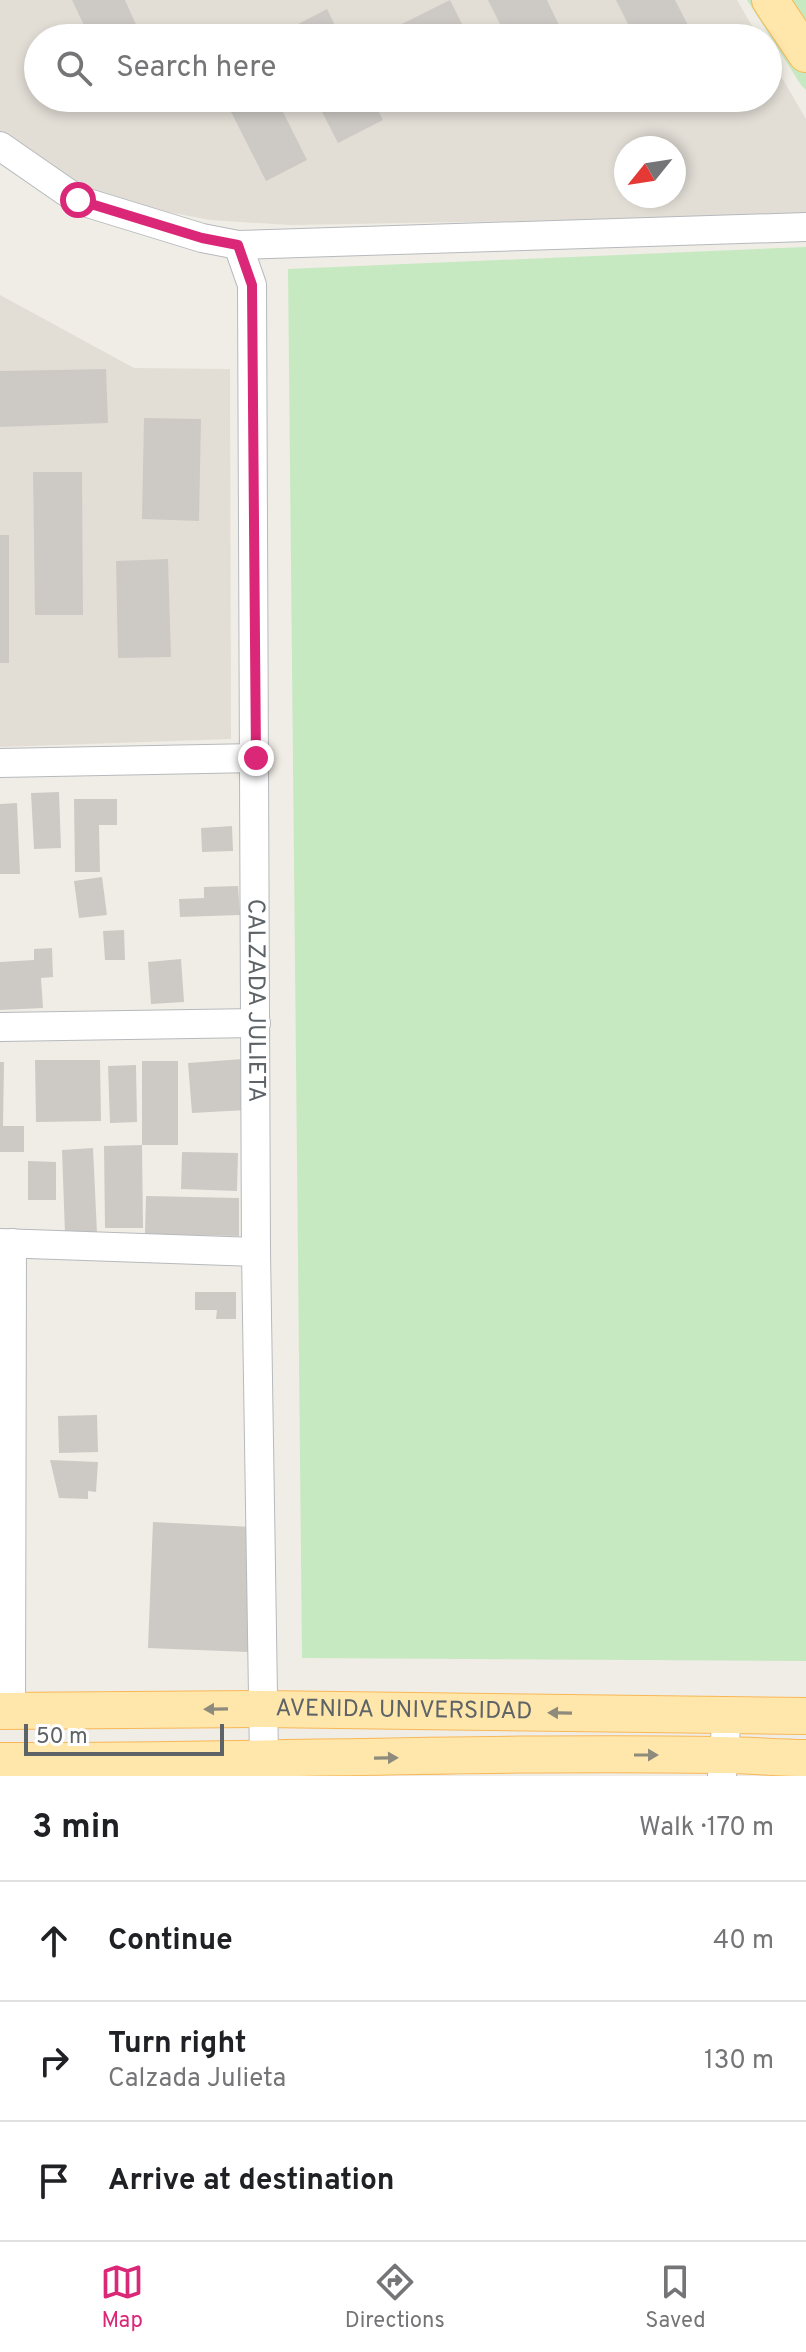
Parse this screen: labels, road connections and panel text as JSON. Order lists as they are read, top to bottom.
{
  "streets": {
    "main road": ["AVENIDA UNIVERSIDAD"],
    "street": ["CALZADA JULIETA"]
  },
  "crossings": [
    ["CALZADA JULIETA", "AVENIDA UNIVERSIDAD"]
  ],
  "scale_bar": "50 m",
  "north": "bottom left",
  "page": {
    "search": "Search here",
    "scale": "50 m",
    "heading": ["3 min", "Walk · 170 m"],
    "list": [
      ["Continue", "40 m"],
      ["Turn right", "Calzada Julieta", "130 m"],
      "Arrive at destination"
    ],
    "nav": ["Map", "Directions", "Saved"]
  }
}
